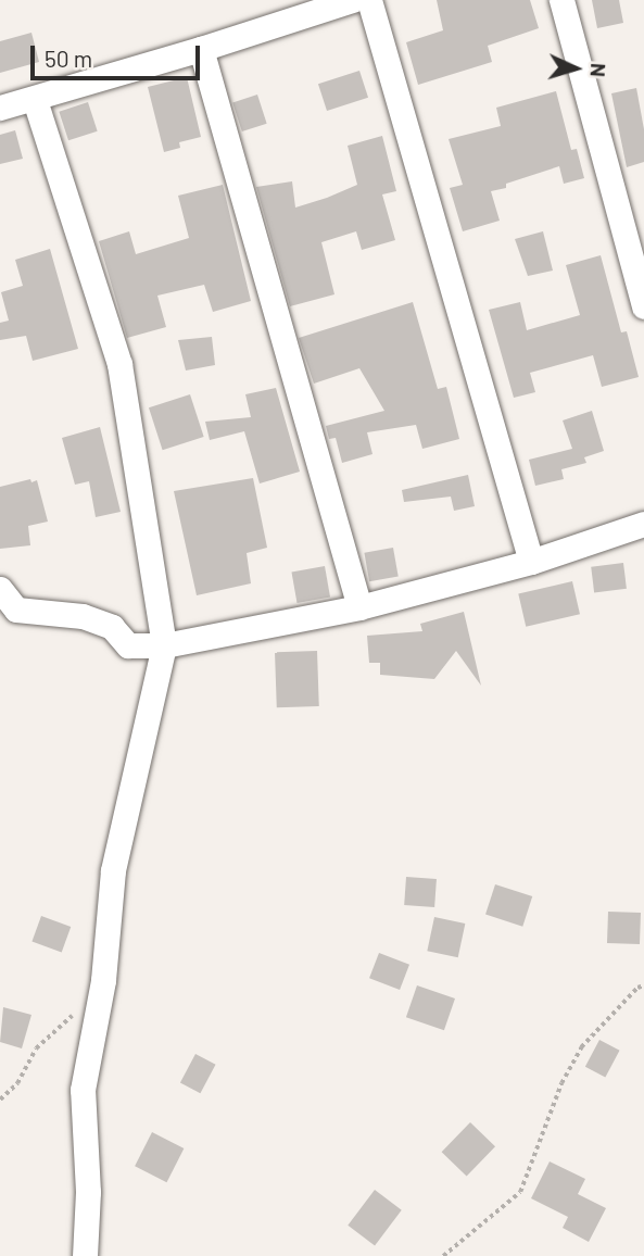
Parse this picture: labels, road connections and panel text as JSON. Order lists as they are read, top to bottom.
{
  "scale_bar": "50 m",
  "north": "right"
}
